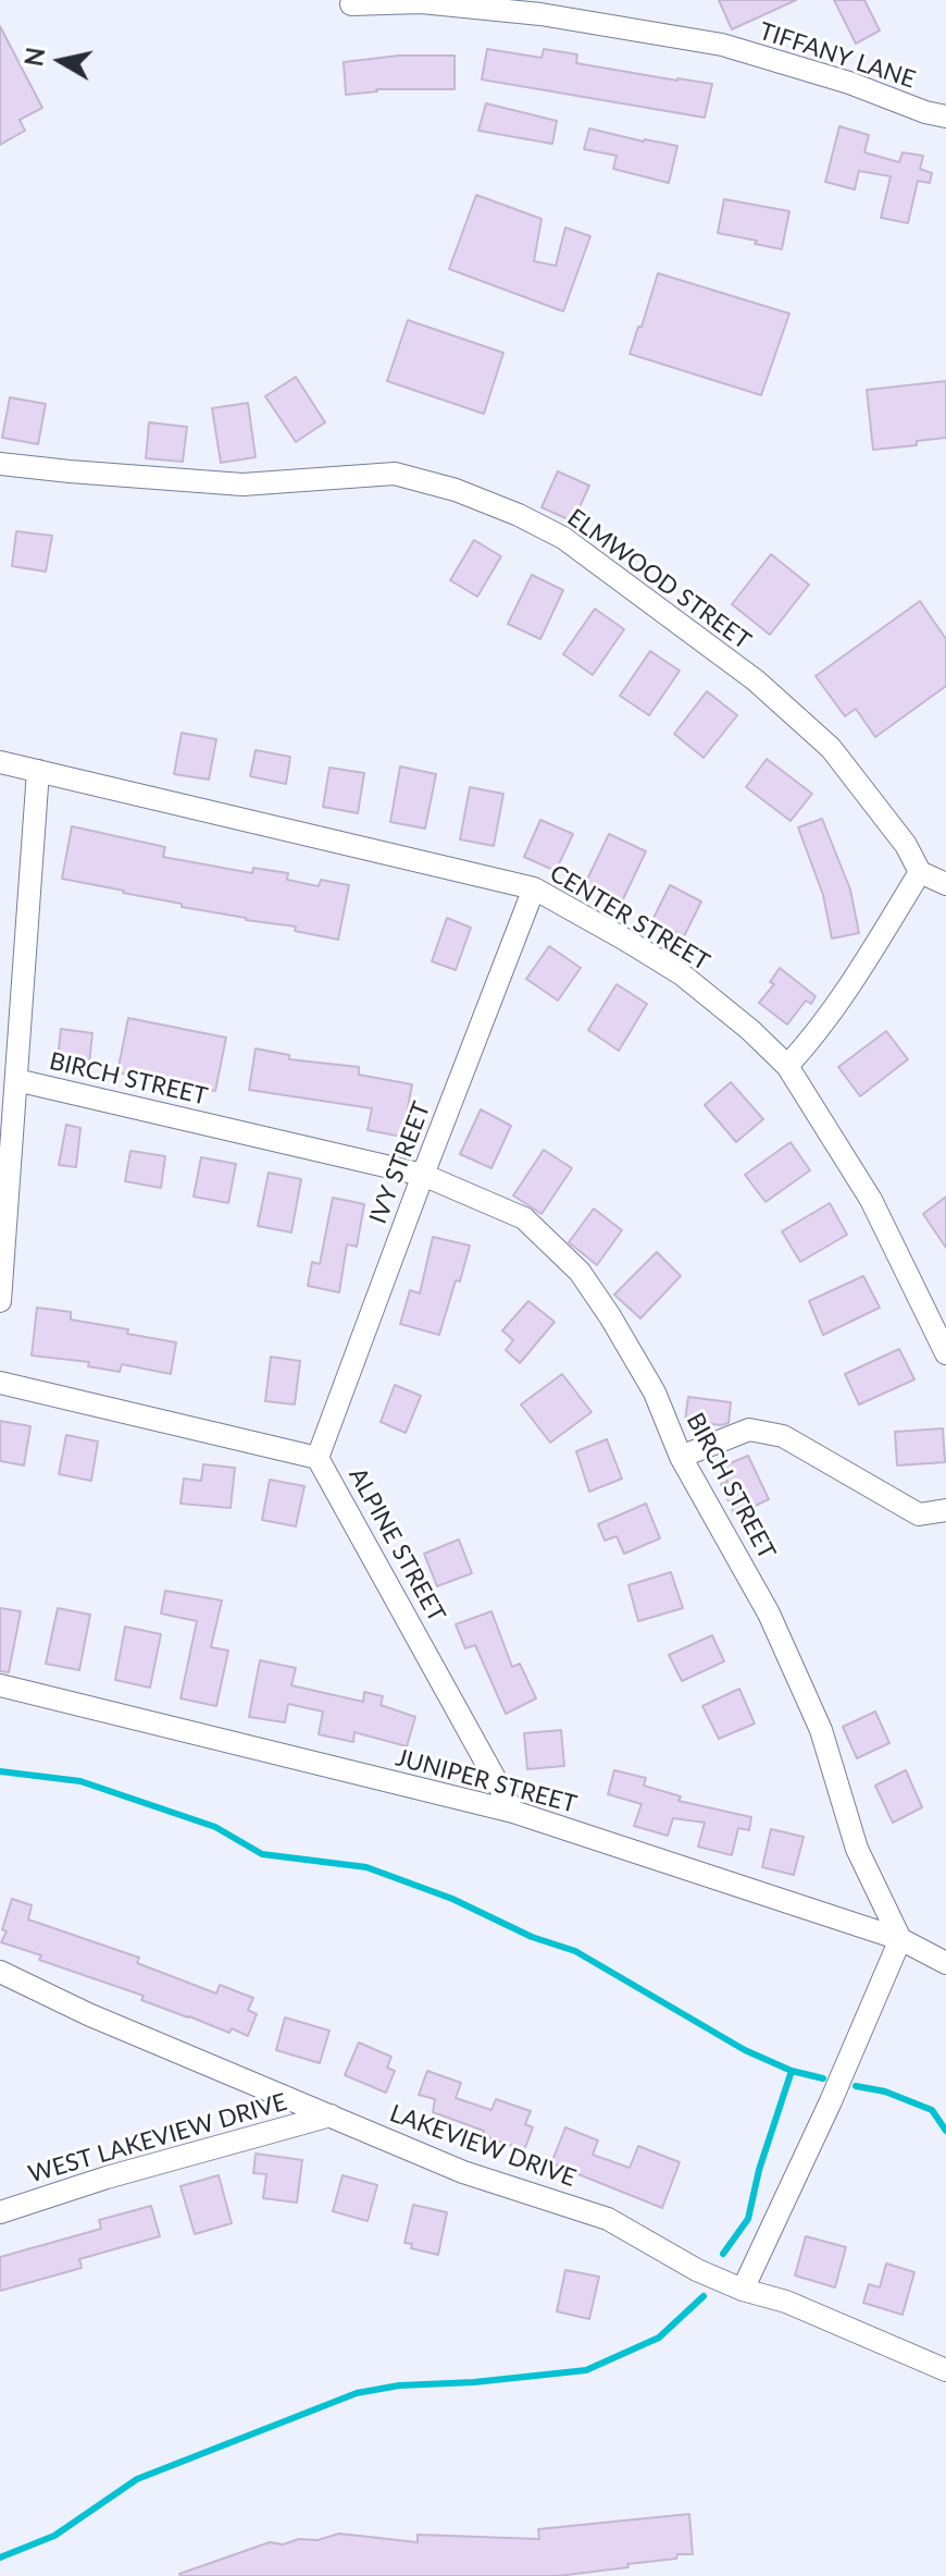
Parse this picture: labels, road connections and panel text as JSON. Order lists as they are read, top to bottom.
{
  "streets": {
    "street": [
      "TIFFANY LANE",
      "ELMWOOD STREET",
      "CENTER STREET",
      "BIRCH STREET",
      "IVY STREET",
      "ALPINE STREET",
      "JUNIPER STREET",
      "WEST LAKEVIEW DRIVE",
      "LAKEVIEW DRIVE"
    ]
  },
  "crossings": [
    ["CENTER STREET", "IVY STREET"],
    ["BIRCH STREET", "IVY STREET"],
    ["BIRCH STREET", "JUNIPER STREET"],
    ["IVY STREET", "ALPINE STREET"],
    ["ALPINE STREET", "JUNIPER STREET"],
    ["WEST LAKEVIEW DRIVE", "LAKEVIEW DRIVE"]
  ],
  "north": "left"
}
